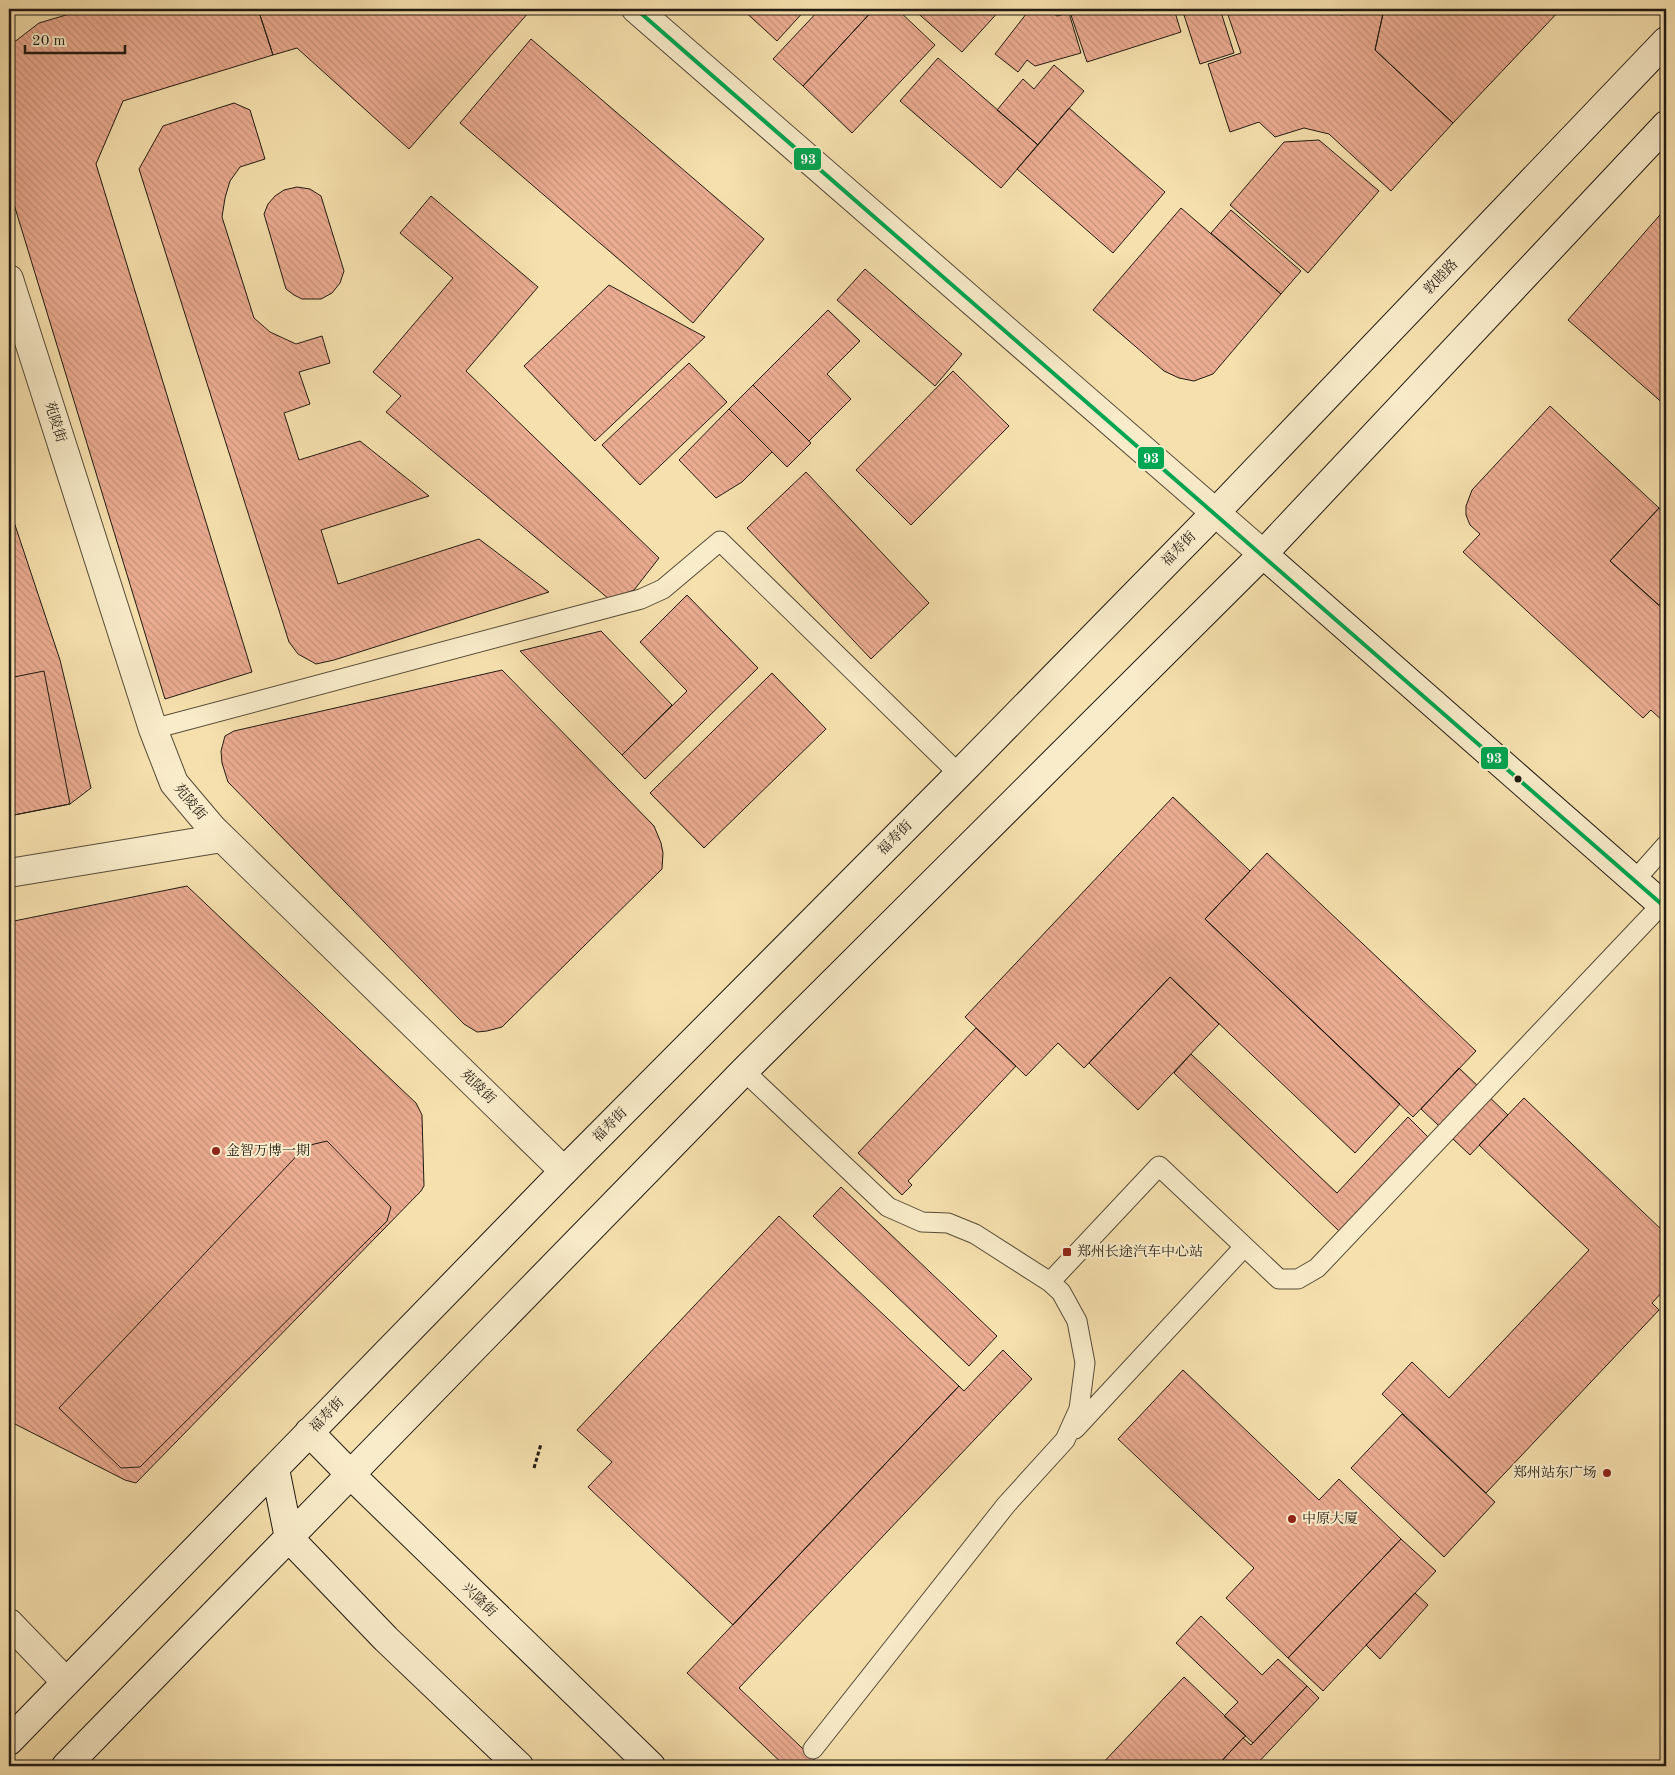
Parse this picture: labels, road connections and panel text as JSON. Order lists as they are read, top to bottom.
{
  "streets": {
    "main road": [
      "敦睦路",
      "苑陵街",
      "福寿街",
      "兴隆街"
    ]
  },
  "crossings": [
    ["敦睦路", "福寿街"],
    ["苑陵街", "福寿街"],
    ["福寿街", "兴隆街"]
  ],
  "places": {
    "other": ["金智万博一期", "郑州站东广场", "中原大厦"],
    "transit": ["郑州长途汽车中心站"]
  },
  "lines": ["transit line 93"],
  "scale_bar": "20 m"
}
